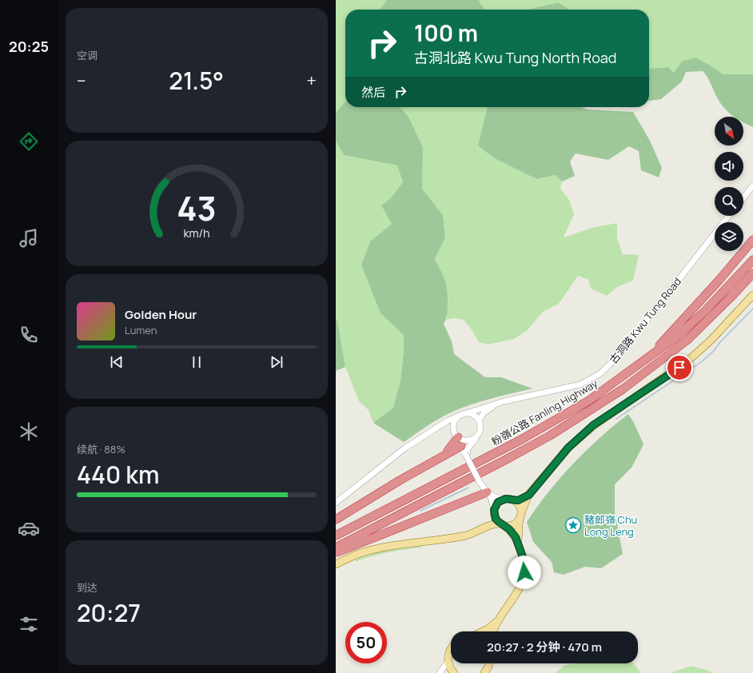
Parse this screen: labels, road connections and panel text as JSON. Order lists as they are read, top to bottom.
{
  "streets": {
    "highway": ["粉嶺公路 Fanling Highway"],
    "street": ["古洞路 Kwu Tung Road"]
  },
  "places": {
    "place": ["豬郎嶺 Chu Long Leng"]
  },
  "north": "bottom right",
  "page": {
    "tabs": "20:25",
    "tile": [
      "空调",
      ["续航 · 88%", "440 km"],
      ["到达", "20:27"]
    ],
    "turn": ["100 m", "古洞北路 Kwu Tung North Road"],
    "heat": ["−", "21.5°", "+"],
    "then": "然后",
    "song": ["Golden Hour", "Lumen"],
    "limit": "50",
    "trip": "20:27 · 2 分钟 · 470 m",
    "gauge": ["43", "km/h"]
  }
}
